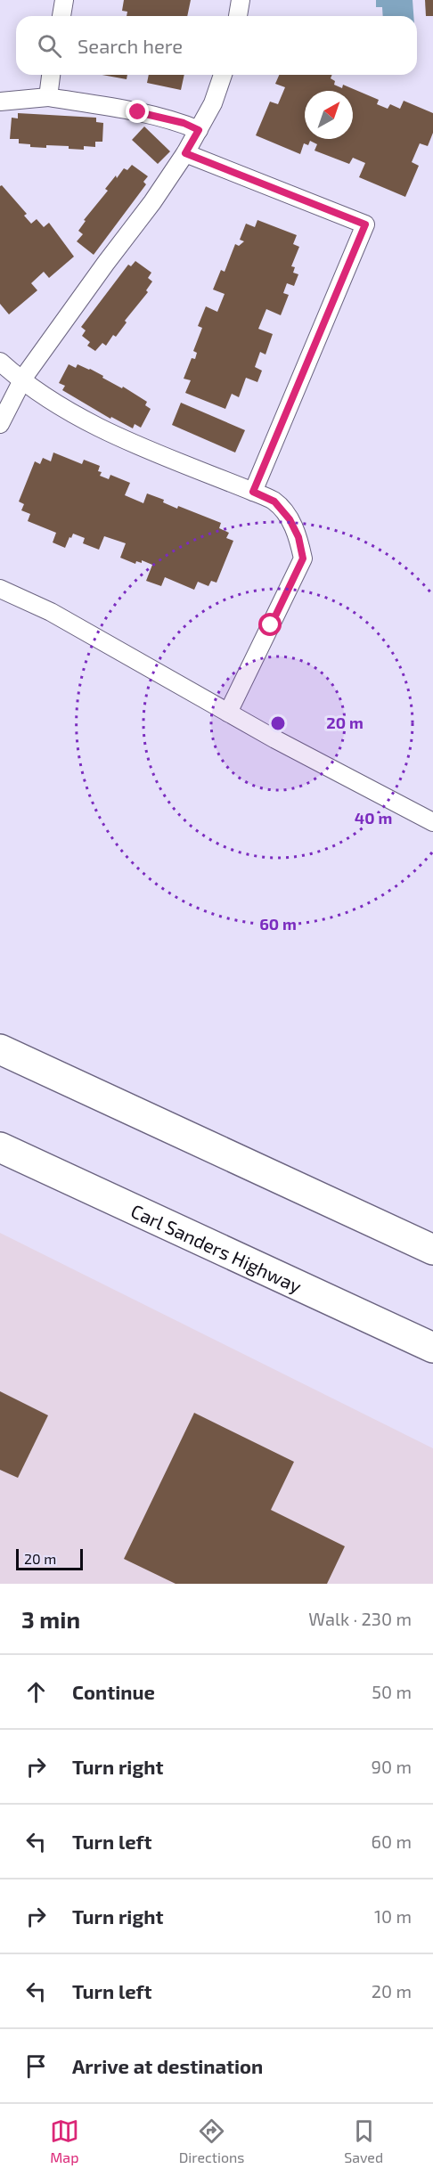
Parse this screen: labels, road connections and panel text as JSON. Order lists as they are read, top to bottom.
{
  "streets": {
    "highway": ["Carl Sanders Highway"]
  },
  "scale_bar": "20 m",
  "north": "top right",
  "page": {
    "search": "Search here",
    "scale": "20 m",
    "heading": ["3 min", "Walk · 230 m"],
    "list": [
      ["Continue", "50 m"],
      ["Turn right", "90 m"],
      ["Turn left", "60 m"],
      ["Turn right", "10 m"],
      ["Turn left", "20 m"],
      "Arrive at destination"
    ],
    "nav": ["Map", "Directions", "Saved"]
  },
  "rings": ["20 m", "40 m", "60 m"]
}
